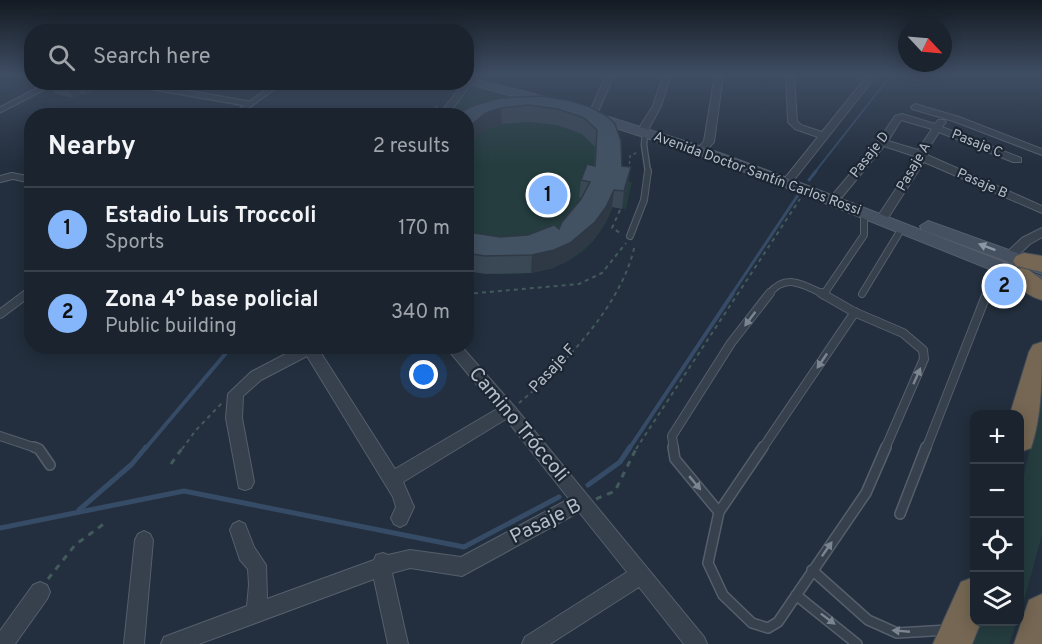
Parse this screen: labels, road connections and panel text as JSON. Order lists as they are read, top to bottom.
{
  "streets": {
    "street": [
      "Pasaje C",
      "Pasaje D",
      "Pasaje A",
      "Avenida Doctor Santín Carlos Rossi",
      "Pasaje B",
      "Camino Tróccoli"
    ],
    "path": ["Pasaje F"]
  },
  "crossings": [
    ["Pasaje C", "Pasaje D"],
    ["Pasaje C", "Pasaje A"],
    ["Pasaje D", "Avenida Doctor Santín Carlos Rossi"],
    ["Pasaje D", "Pasaje B"],
    ["Pasaje A", "Avenida Doctor Santín Carlos Rossi"],
    ["Pasaje A", "Pasaje B"],
    ["Avenida Doctor Santín Carlos Rossi", "Pasaje B"],
    ["Pasaje B", "Camino Tróccoli"],
    ["Pasaje F", "Camino Tróccoli"]
  ],
  "north": "bottom right",
  "page": {
    "search": "Search here",
    "heading": ["Nearby", "2 results"],
    "pins": ["1", "2"],
    "list": [
      {
        "mark": "1",
        "name": "Estadio Luis Troccoli",
        "note": "Sports",
        "value": "170 m"
      },
      {
        "mark": "2",
        "name": "Zona 4° base policial",
        "note": "Public building",
        "value": "340 m"
      }
    ],
    "map_buttons": ["+", "−"]
  }
}
